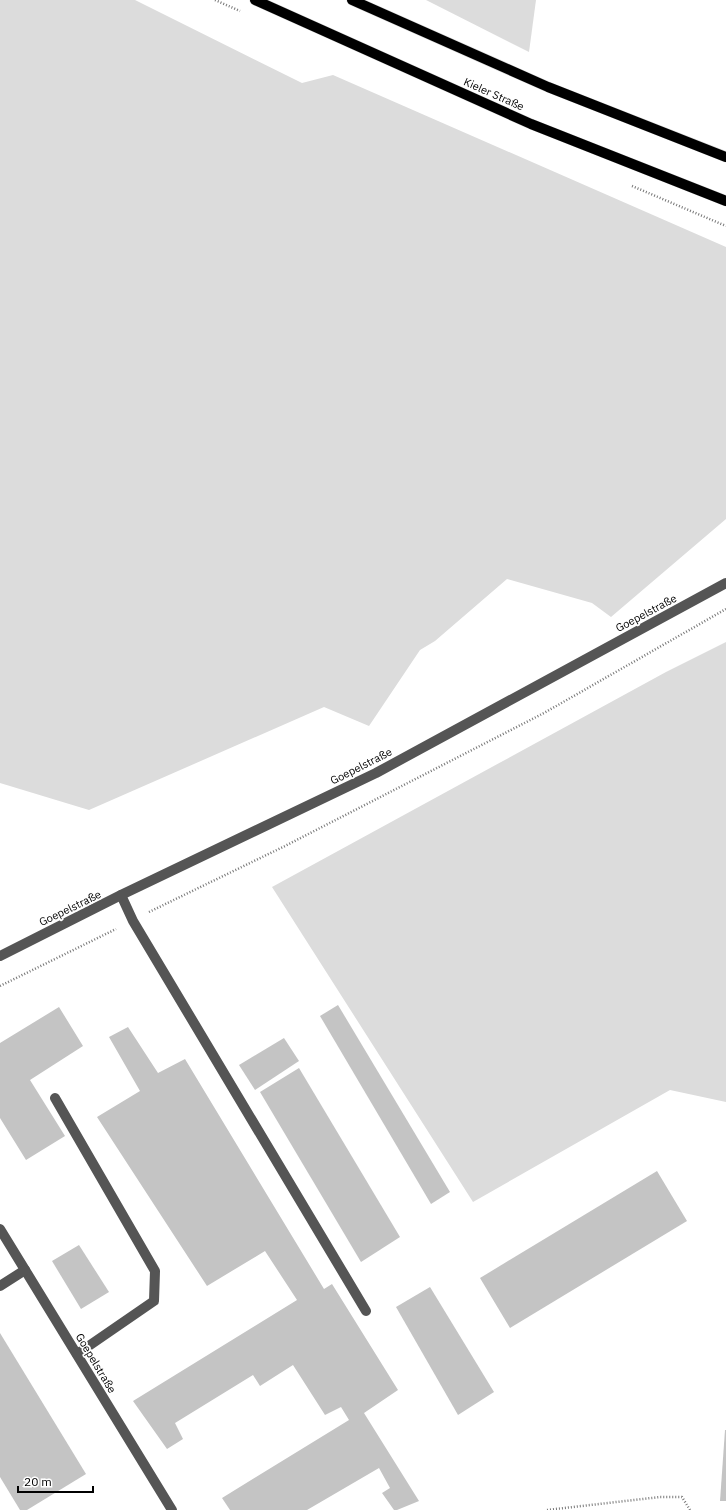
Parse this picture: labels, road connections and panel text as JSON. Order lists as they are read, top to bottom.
{
  "streets": {
    "main road": ["Kieler Straße"],
    "street": ["Goepelstraße"]
  },
  "scale_bar": "20 m"
}
